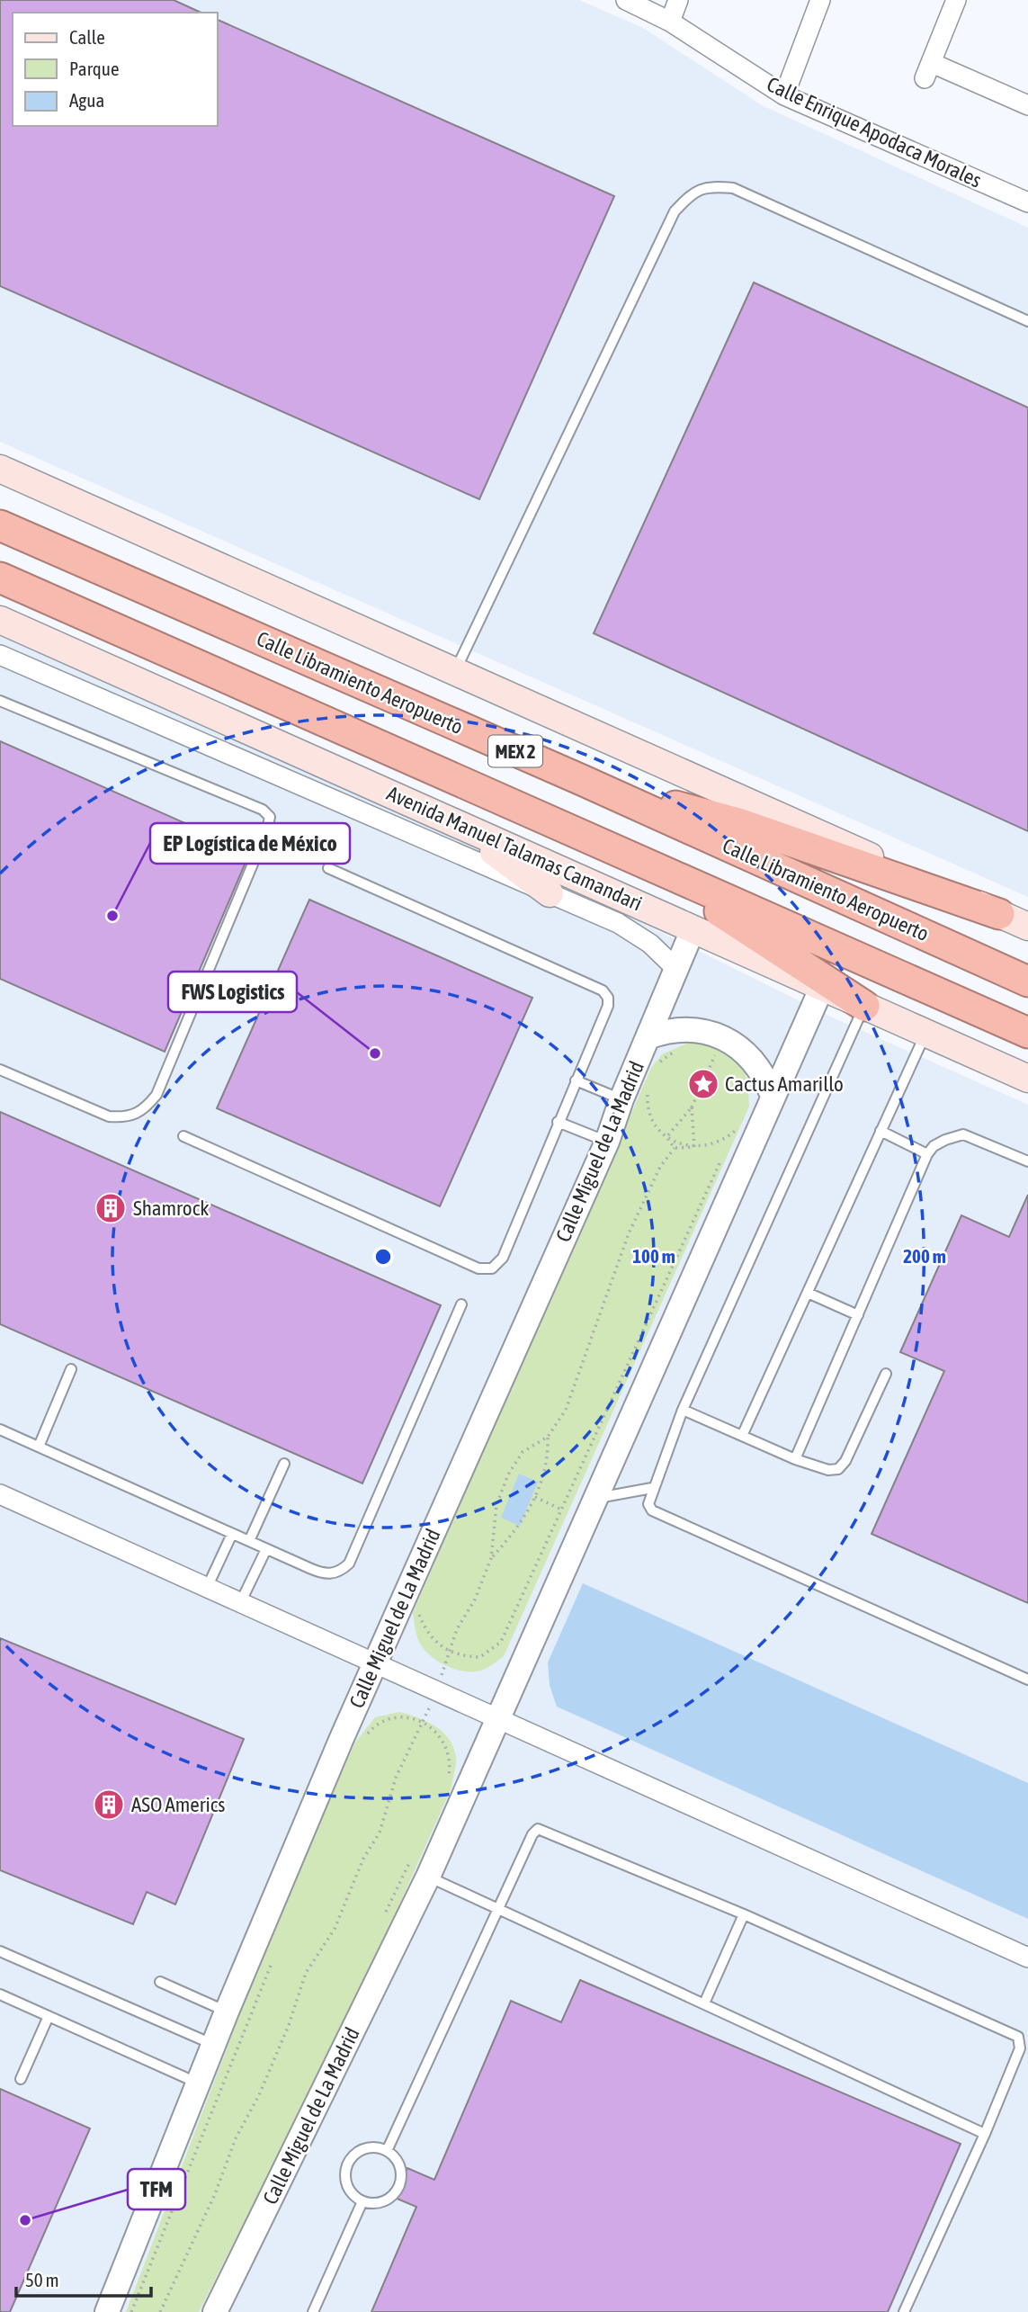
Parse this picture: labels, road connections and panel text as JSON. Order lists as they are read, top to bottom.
{
  "streets": {
    "highway": ["Calle Libramiento Aeropuerto", "MEX 2"],
    "main road": ["Avenida Manuel Talamas Camandari"],
    "street": ["Calle Enrique Apodaca Morales", "Calle Miguel de La Madrid"]
  },
  "crossings": [
    ["Avenida Manuel Talamas Camandari", "Calle Miguel de La Madrid"]
  ],
  "places": {
    "other": ["EP Logística de México", "FWS Logistics", "TFM"],
    "place": ["Cactus Amarillo"],
    "building": ["Shamrock", "ASO Americs"]
  },
  "legend": ["Calle", "Parque", "Agua"],
  "scale_bar": "50 m",
  "rings": ["100 m", "200 m"]
}
